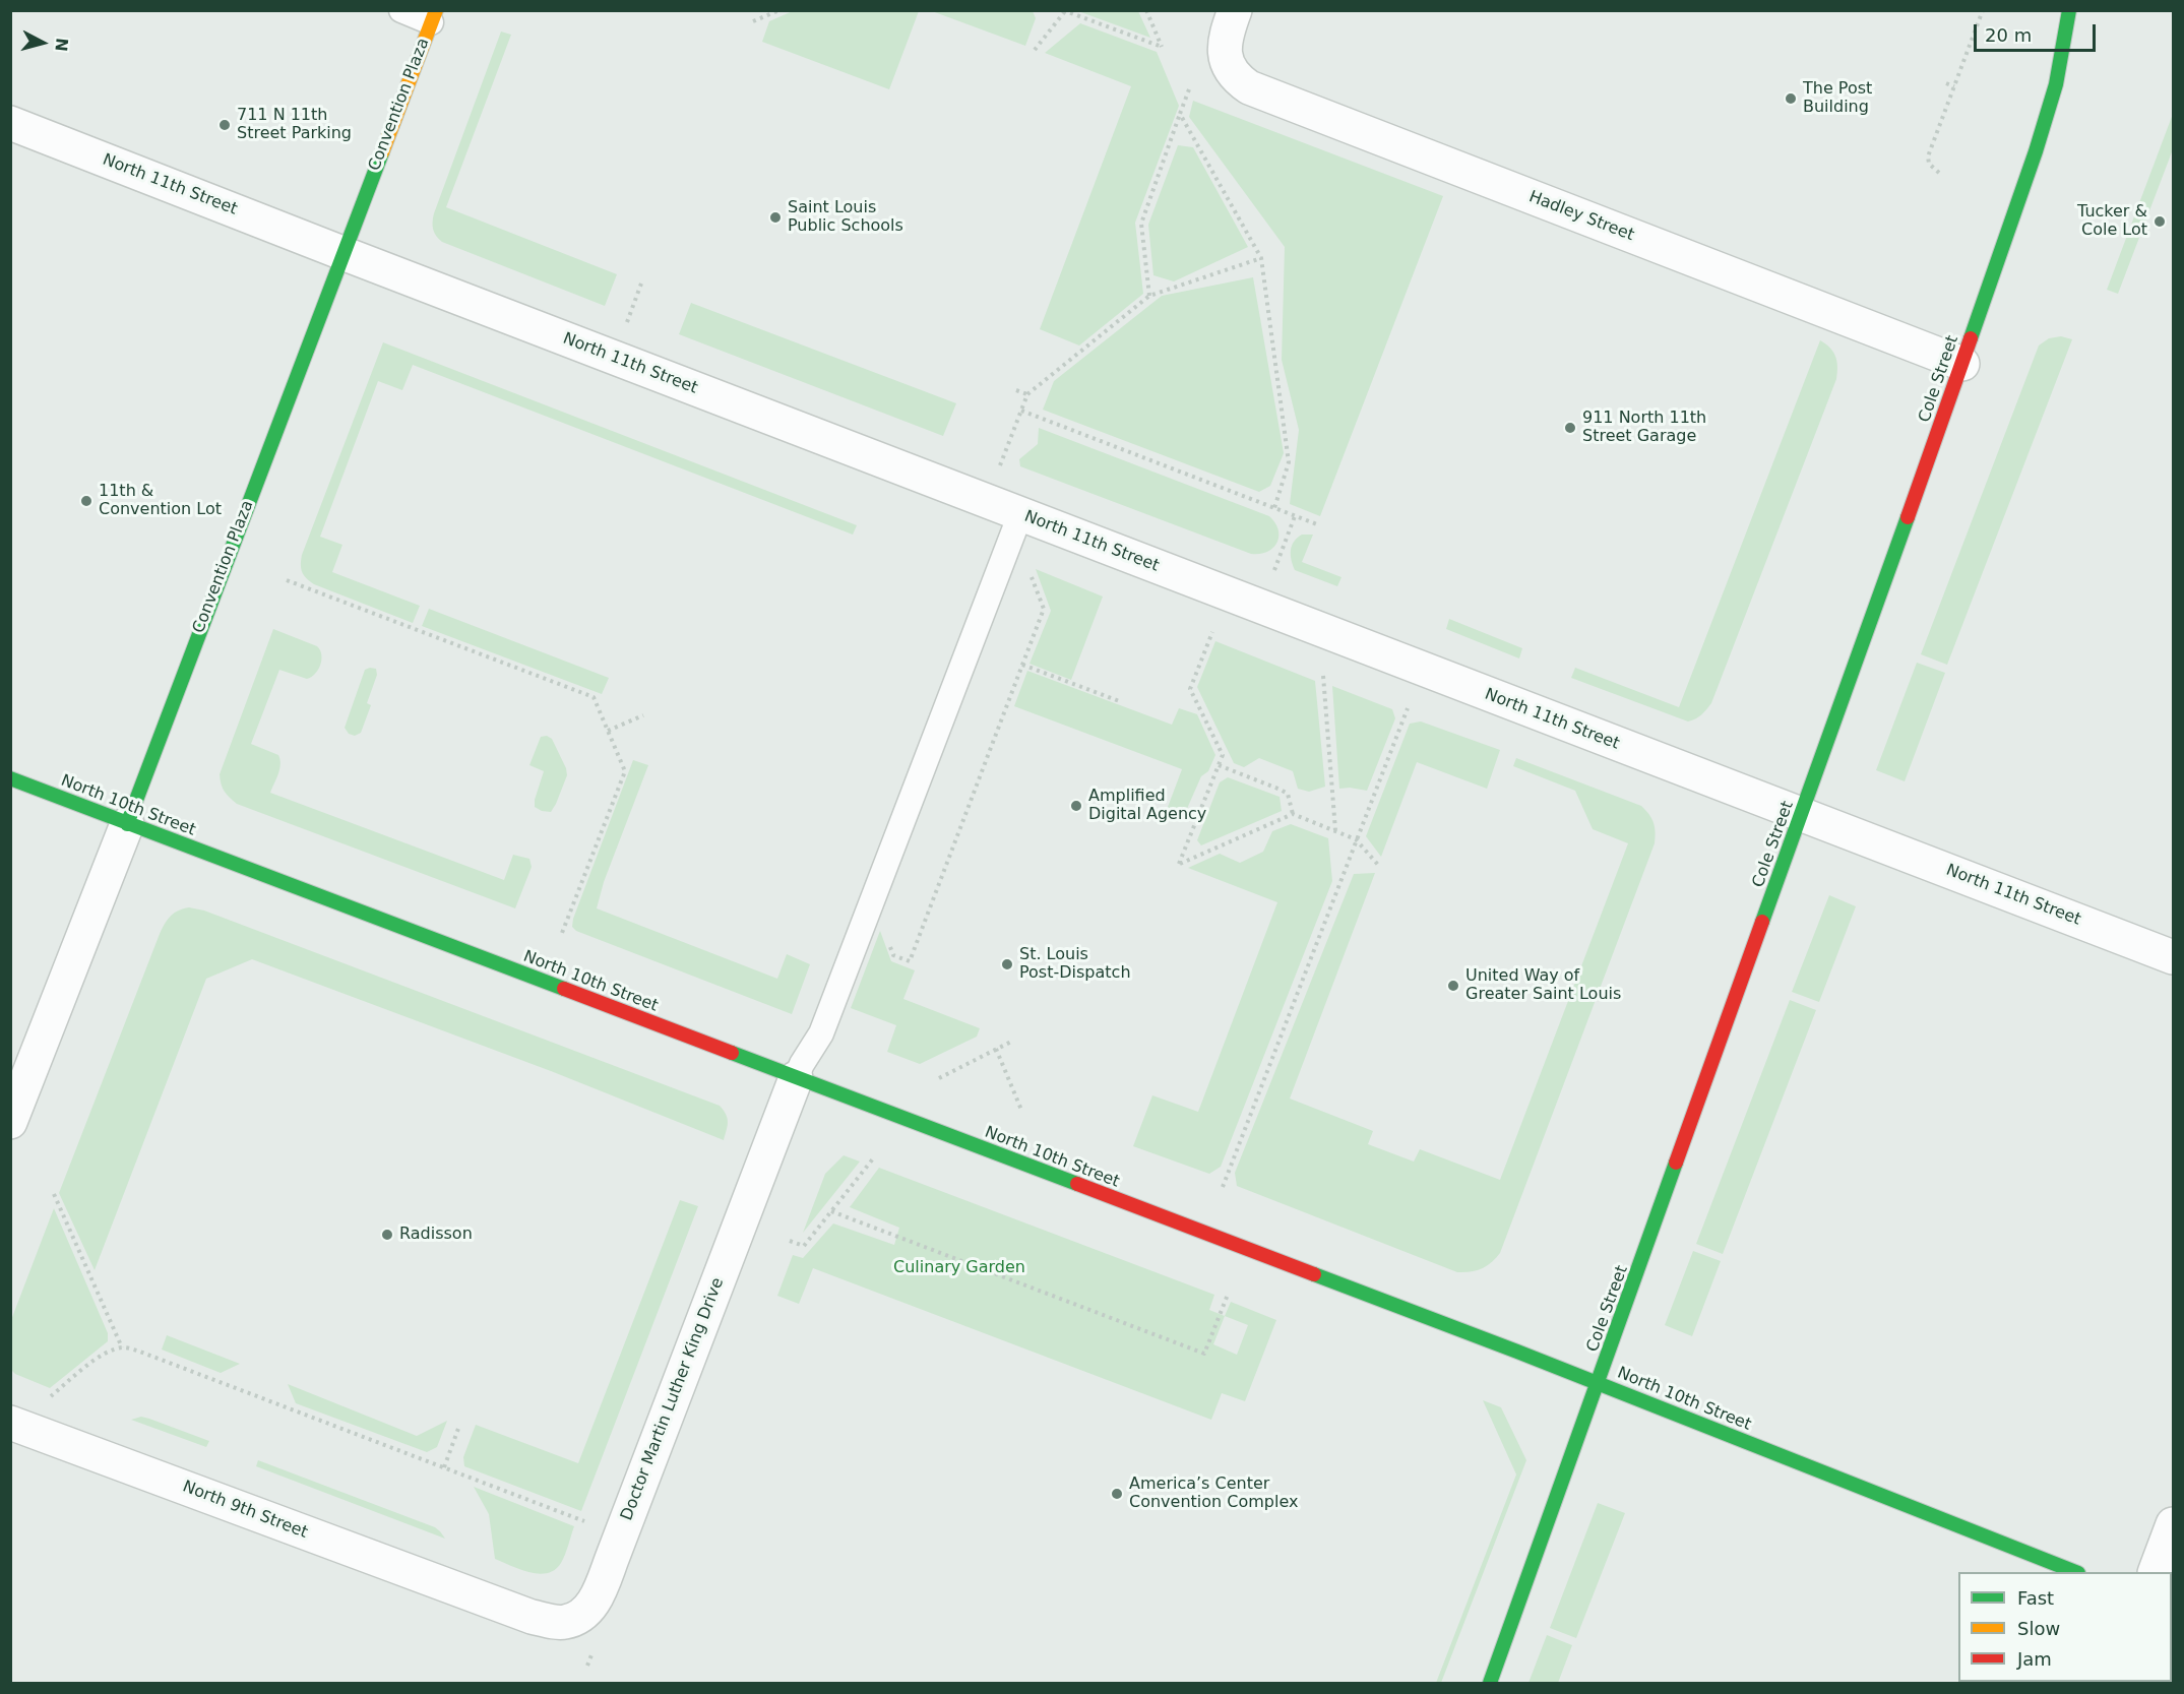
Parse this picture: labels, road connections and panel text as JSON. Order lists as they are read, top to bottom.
{
  "streets": {
    "street": [
      "Convention Plaza",
      "North 11th Street",
      "Hadley Street",
      "Cole Street",
      "North 10th Street",
      "Doctor Martin Luther King Drive",
      "North 9th Street"
    ]
  },
  "crossings": [
    ["Convention Plaza", "North 11th Street"],
    ["Convention Plaza", "North 10th Street"],
    ["North 11th Street", "Cole Street"],
    ["Hadley Street", "Cole Street"],
    ["Cole Street", "North 10th Street"],
    ["North 10th Street", "Doctor Martin Luther King Drive"],
    ["Doctor Martin Luther King Drive", "North 9th Street"]
  ],
  "parks": ["Culinary Garden"],
  "places": [
    "The Post Building",
    "711 N 11th Street Parking",
    "Saint Louis Public Schools",
    "Tucker & Cole Lot",
    "911 North 11th Street Garage",
    "11th & Convention Lot",
    "Amplified Digital Agency",
    "St. Louis Post-Dispatch",
    "United Way of Greater Saint Louis",
    "Radisson",
    "America’s Center Convention Complex"
  ],
  "legend": ["Fast", "Slow", "Jam"],
  "scale_bar": "20 m",
  "north": "right"
}
